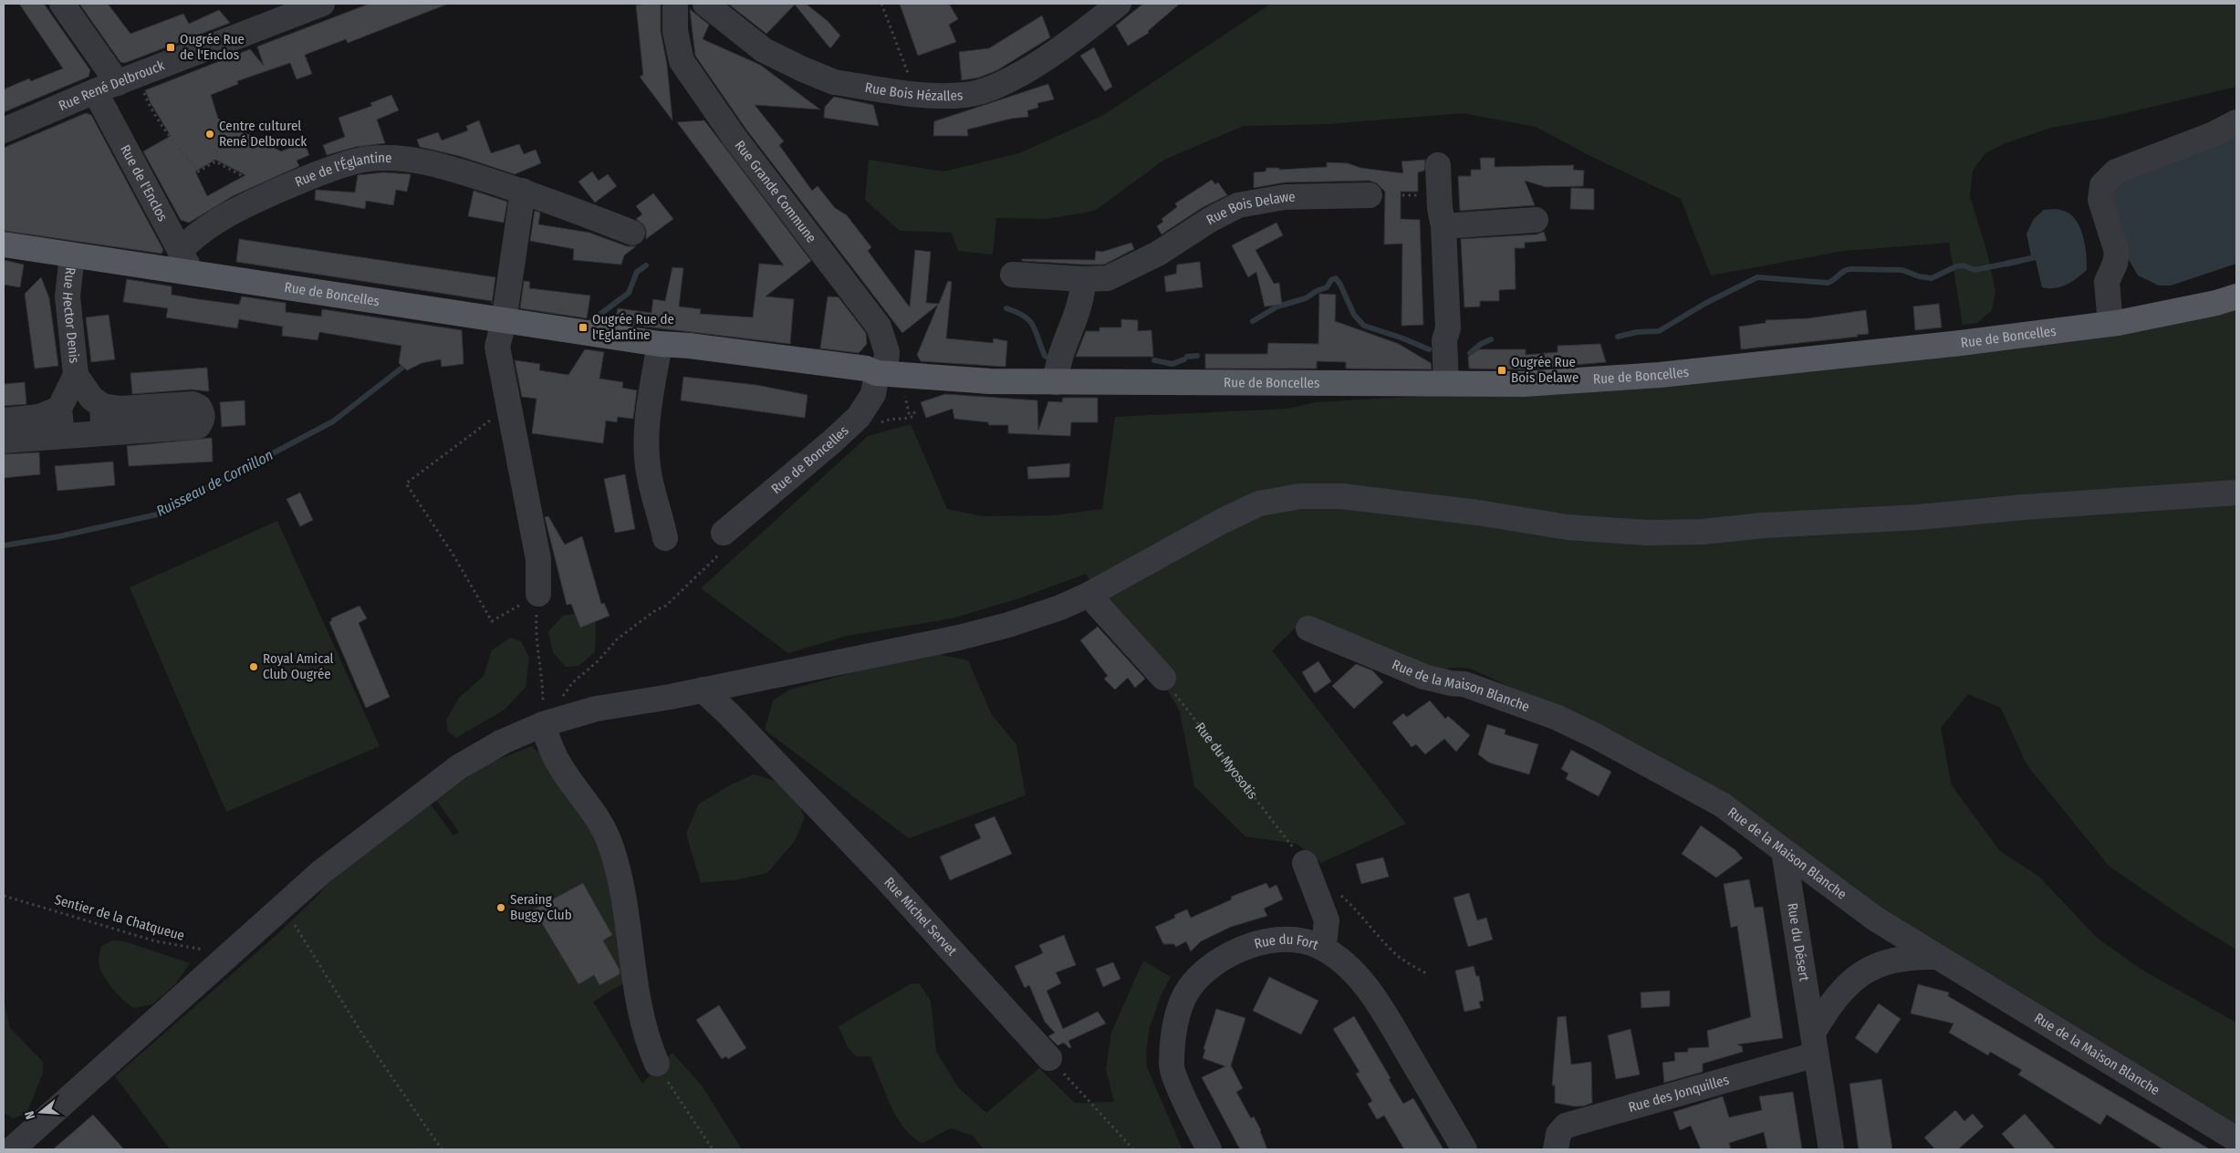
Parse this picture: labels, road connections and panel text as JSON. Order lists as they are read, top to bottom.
{
  "streets": {
    "main road": ["Rue de Boncelles"],
    "street": [
      "Rue René Delbrouck",
      "Rue Bois Hézalles",
      "Rue de l'Églantine",
      "Rue de l'Enclos",
      "Rue Grande Commune",
      "Rue Bois Delawe",
      "Rue Hector Denis",
      "Rue de la Maison Blanche",
      "Rue Michel Servet",
      "Rue du Désert",
      "Rue du Fort",
      "Rue des Jonquilles"
    ],
    "path": ["Rue du Myosotis", "Sentier de la Chatqueue"]
  },
  "crossings": [
    ["Rue René Delbrouck", "Rue de l'Enclos"],
    ["Rue de l'Églantine", "Rue de l'Enclos"],
    ["Rue de l'Enclos", "Rue de Boncelles"],
    ["Rue Grande Commune", "Rue de Boncelles"],
    ["Rue de Boncelles", "Rue Hector Denis"],
    ["Rue de la Maison Blanche", "Rue du Désert"],
    ["Rue du Désert", "Rue des Jonquilles"]
  ],
  "water": ["Ruisseau de Cornillon"],
  "places": {
    "transit": ["Ougrée Rue de l'Enclos", "Ougrée Rue de l'Eglantine", "Ougrée Rue Bois Delawe"],
    "other": ["Centre culturel René Delbrouck", "Royal Amical Club Ougrée", "Seraing Buggy Club"]
  },
  "north": "left"
}
